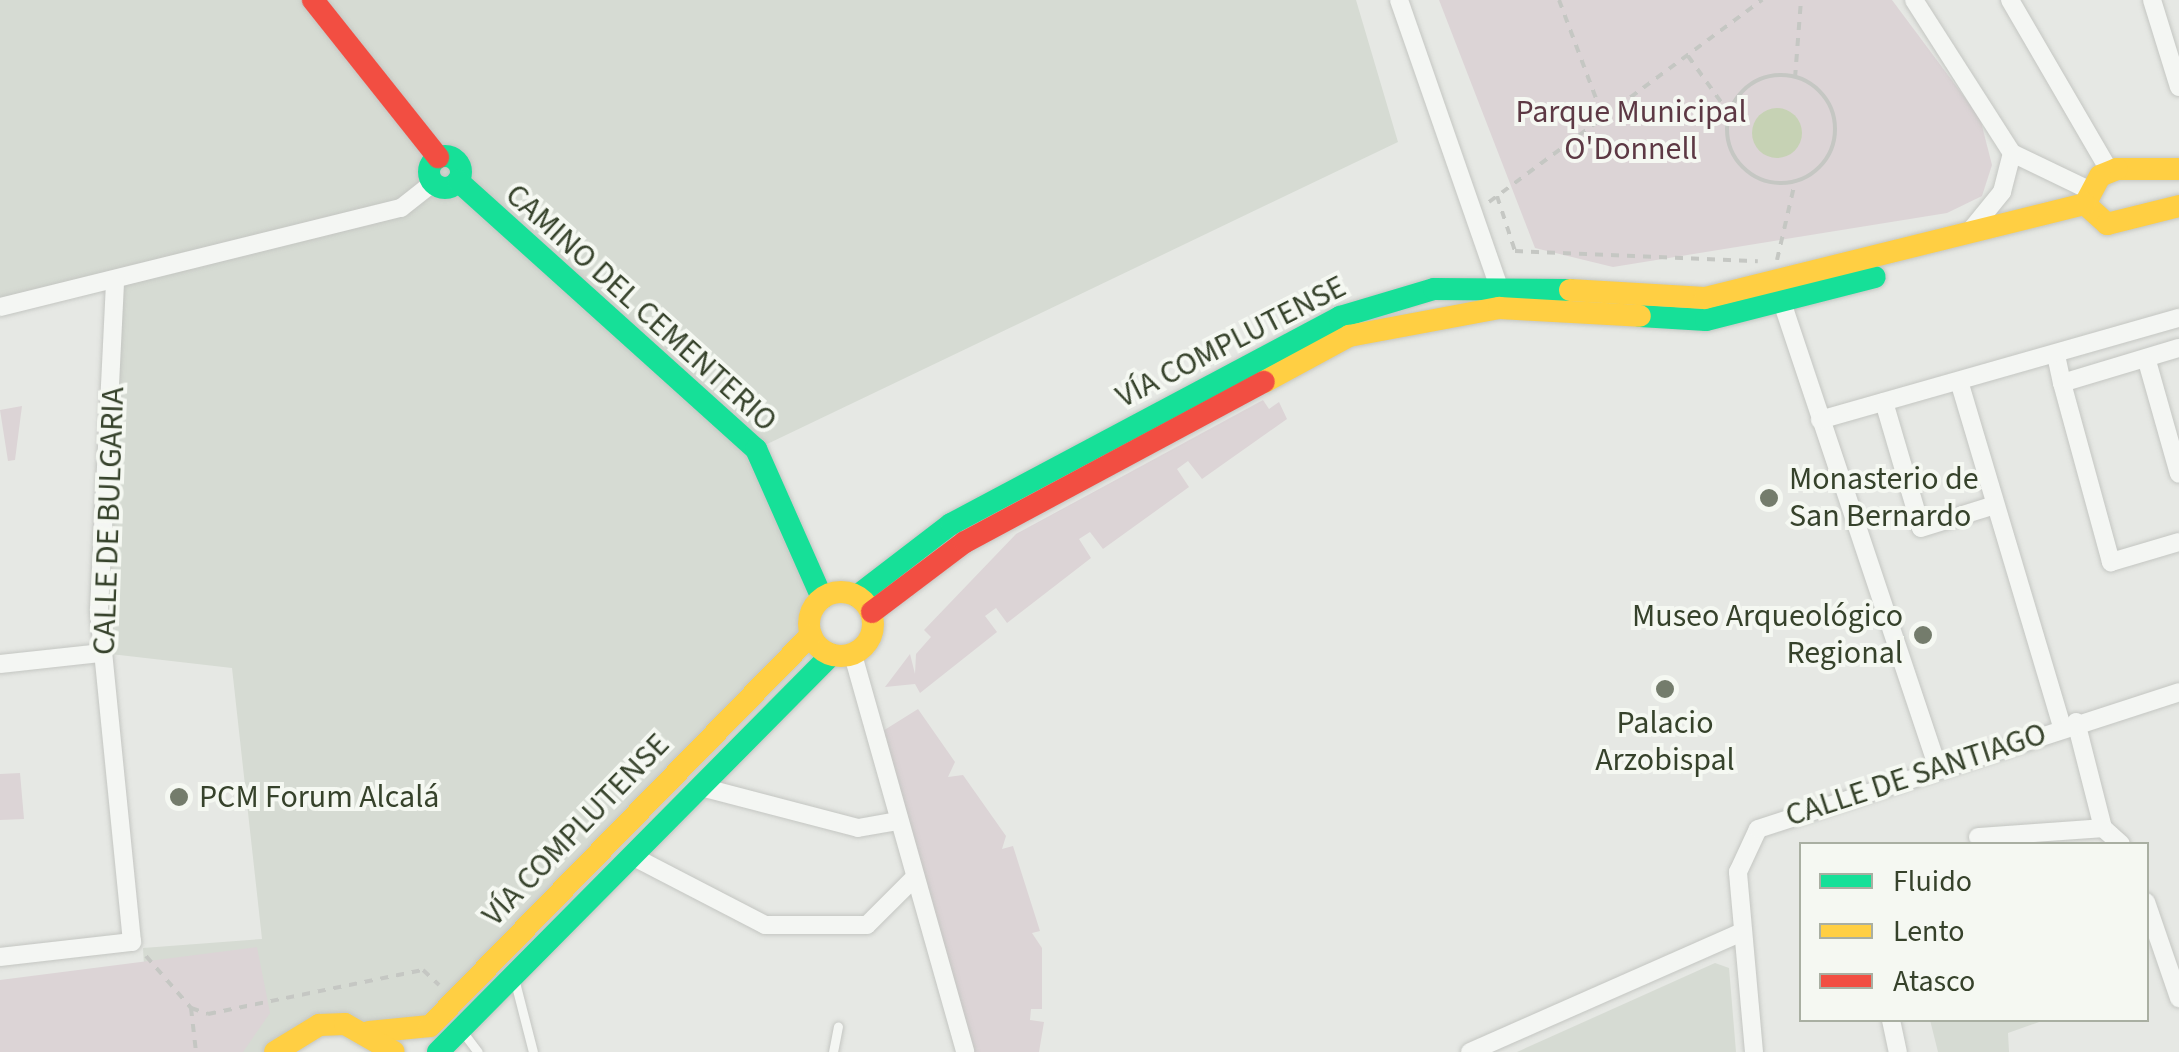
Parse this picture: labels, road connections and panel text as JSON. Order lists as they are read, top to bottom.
{
  "streets": {
    "main road": ["CAMINO DEL CEMENTERIO", "VÍA COMPLUTENSE"],
    "street": ["CALLE DE BULGARIA", "CALLE DE SANTIAGO"]
  },
  "parks": ["Parque Municipal O'Donnell"],
  "places": [
    "Monasterio de San Bernardo",
    "Museo Arqueológico Regional",
    "Palacio Arzobispal",
    "PCM Forum Alcalá"
  ],
  "legend": ["Fluido", "Lento", "Atasco"]
}
